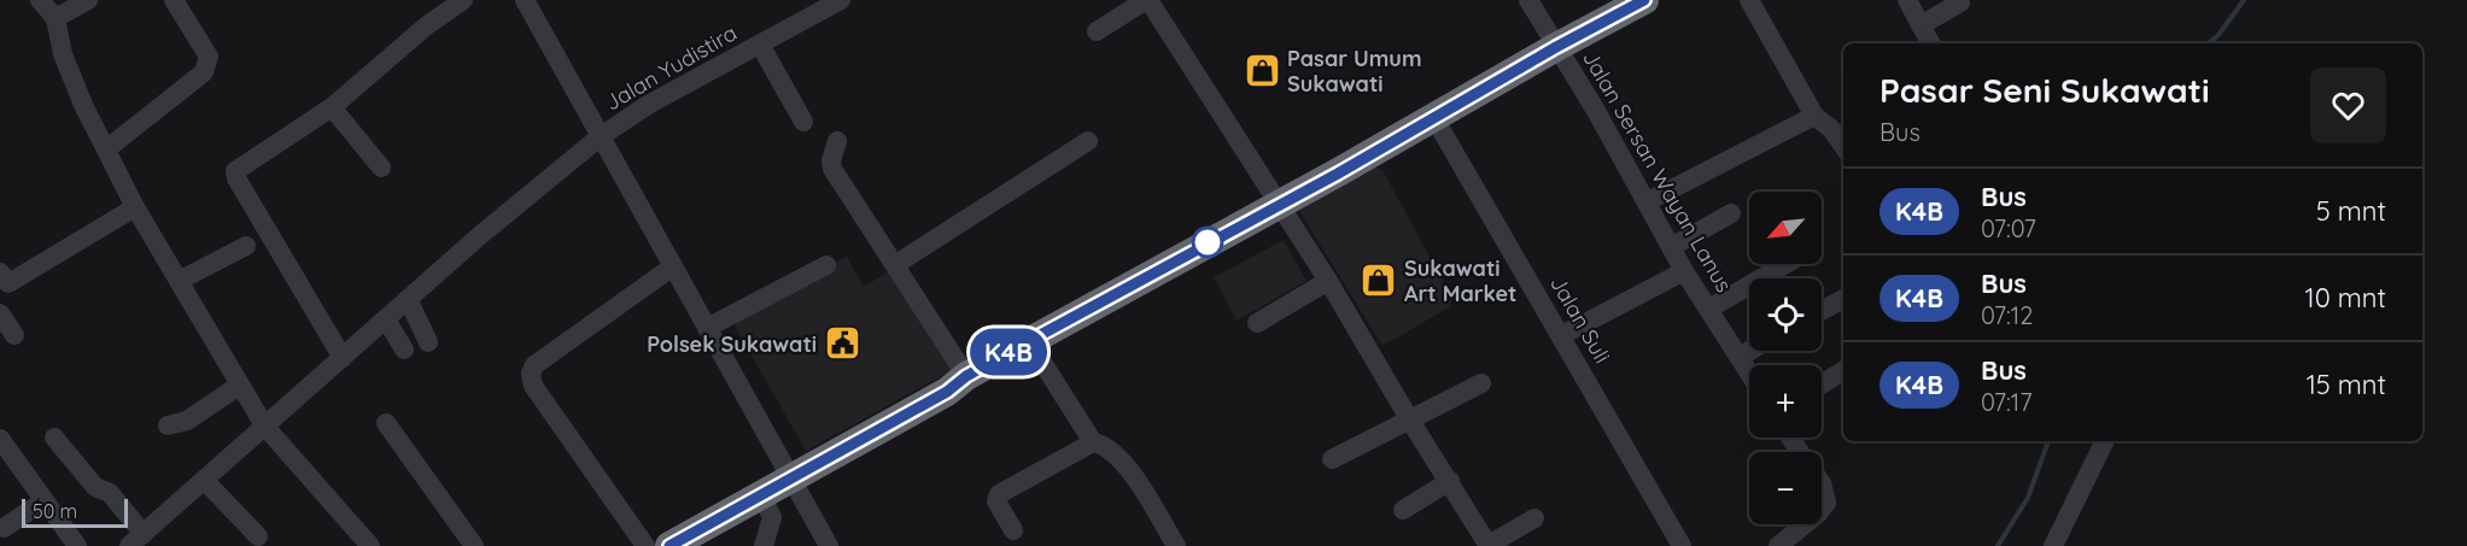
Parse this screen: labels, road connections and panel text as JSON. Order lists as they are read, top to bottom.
{
  "streets": {
    "street": ["Jalan Yudistira", "Jalan Sersan Wayan Lanus", "Jalan Suli"]
  },
  "places": {
    "shop": ["Pasar Umum Sukawati", "Sukawati Art Market"],
    "public building": ["Polsek Sukawati"]
  },
  "lines": ["bus line K4B"],
  "scale_bar": "50 m",
  "north": "bottom left",
  "page": {
    "on_map": "K4B",
    "heading": ["Pasar Seni Sukawati", "Bus"],
    "list": [
      {
        "mark": "K4B",
        "name": "Bus",
        "note": "07:07",
        "value": "5 mnt"
      },
      {
        "mark": "K4B",
        "name": "Bus",
        "note": "07:12",
        "value": "10 mnt"
      },
      {
        "mark": "K4B",
        "name": "Bus",
        "note": "07:17",
        "value": "15 mnt"
      }
    ],
    "map_buttons": ["+", "−"],
    "scale": "50 m"
  }
}
